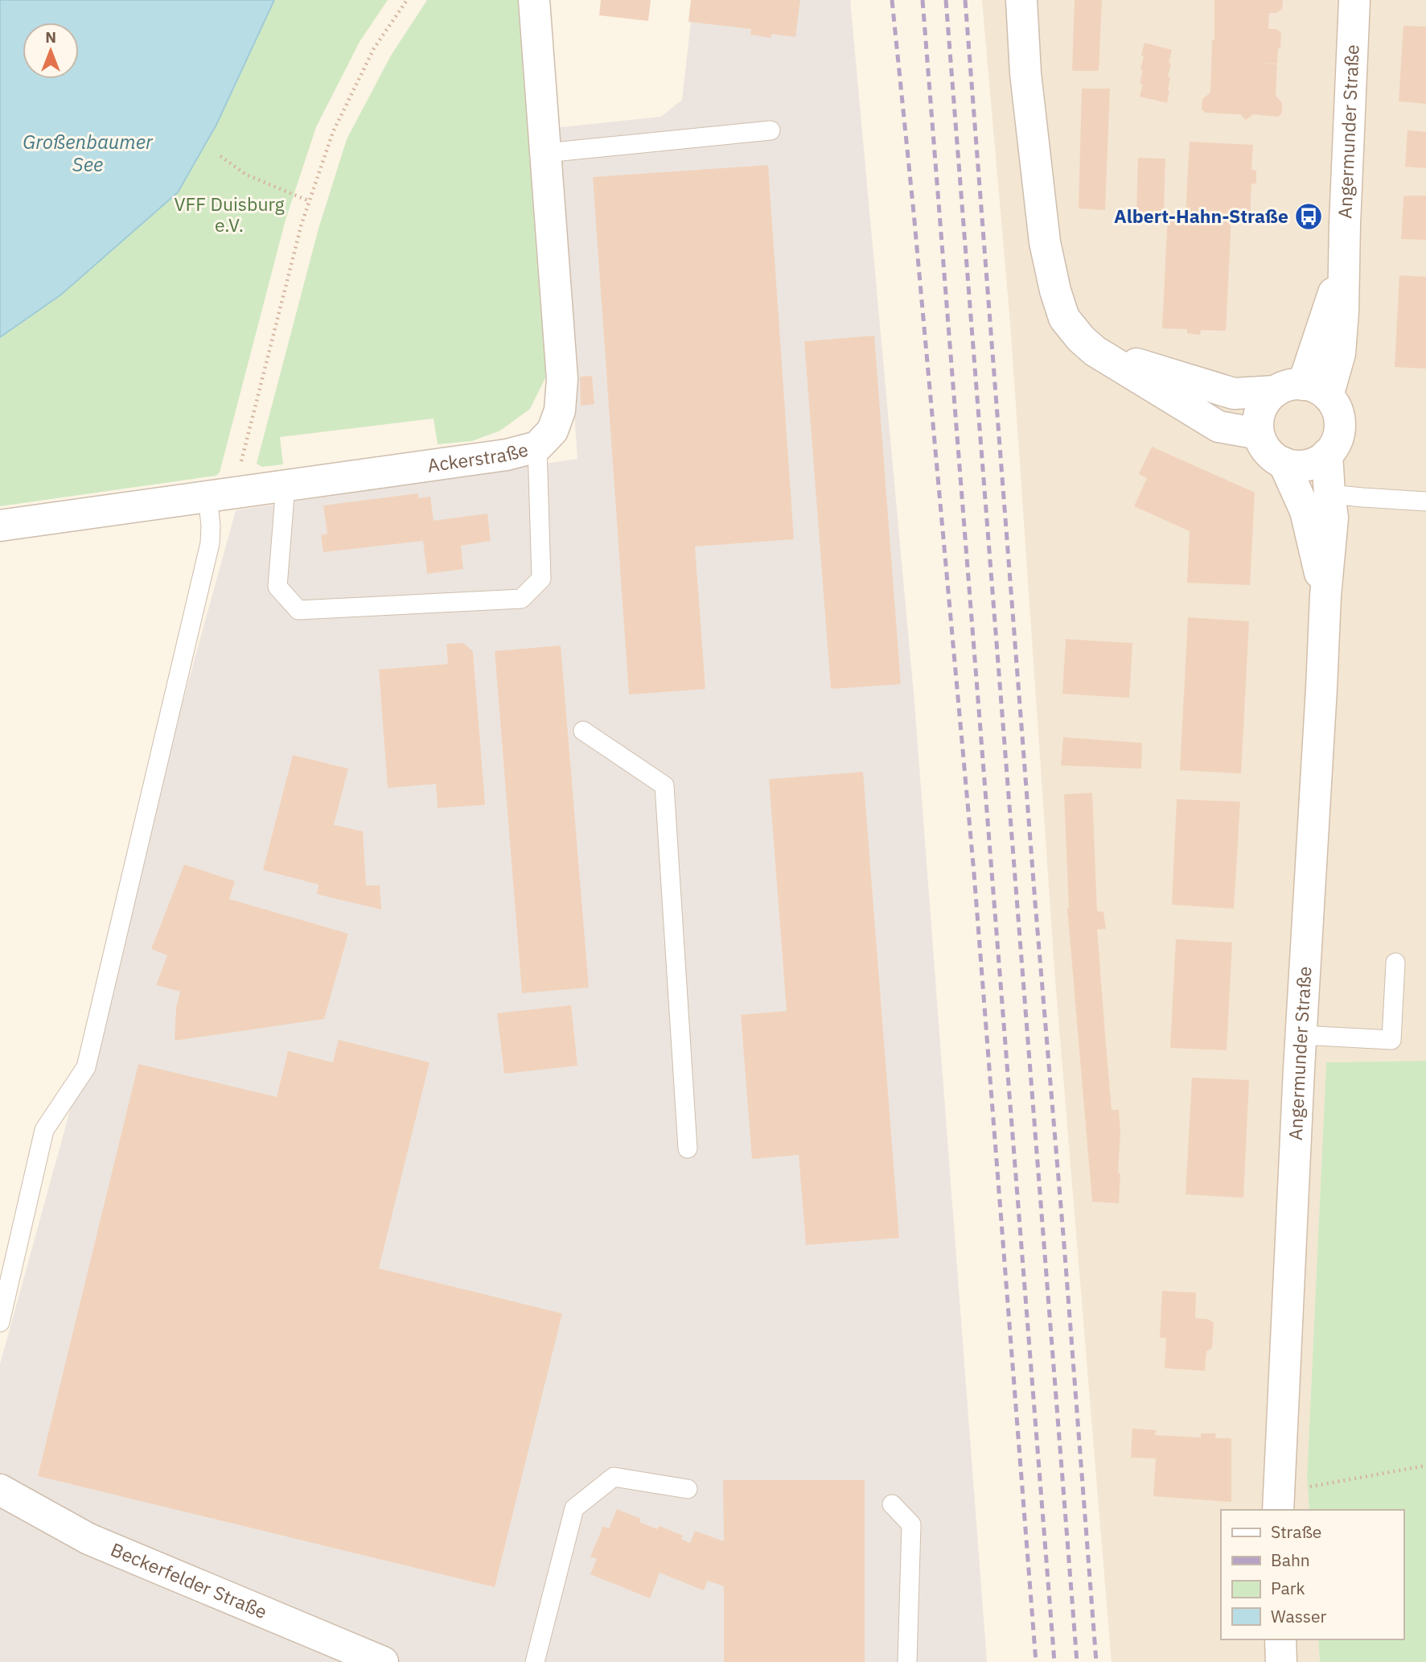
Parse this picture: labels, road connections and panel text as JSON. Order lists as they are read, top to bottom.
{
  "streets": {
    "street": ["Angermunder Straße", "Ackerstraße", "Beckerfelder Straße"]
  },
  "water": ["Großenbaumer See"],
  "parks": ["VFF Duisburg e.V."],
  "places": {
    "bus stop": ["Albert-Hahn-Straße"]
  },
  "legend": [
    "Straße",
    "Bahn",
    "Park",
    "Wasser"
  ],
  "north": "top"
}
